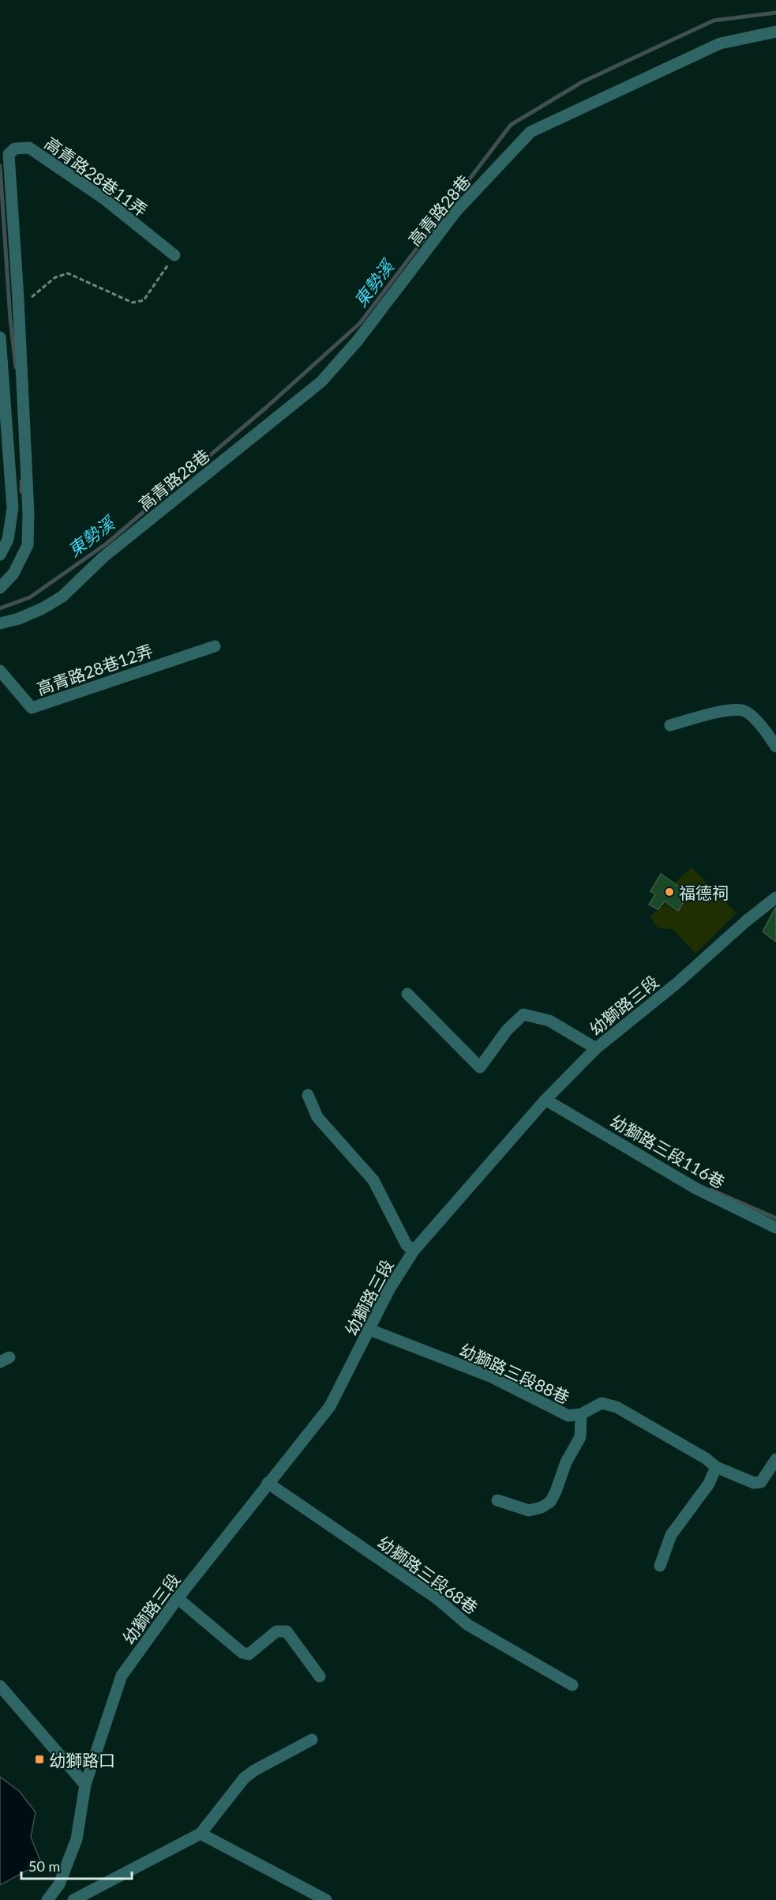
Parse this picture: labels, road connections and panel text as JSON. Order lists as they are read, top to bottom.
{
  "streets": {
    "street": [
      "高青路28巷11弄",
      "高青路28巷",
      "高青路28巷12弄",
      "幼獅路三段",
      "幼獅路三段116巷",
      "幼獅路三段88巷",
      "幼獅路三段68巷"
    ]
  },
  "crossings": [
    ["幼獅路三段", "幼獅路三段116巷"],
    ["幼獅路三段", "幼獅路三段88巷"],
    ["幼獅路三段", "幼獅路三段68巷"]
  ],
  "water": ["東勢溪"],
  "places": {
    "other": ["福德祠"],
    "transit": ["幼獅路口"]
  },
  "scale_bar": "50 m"
}
